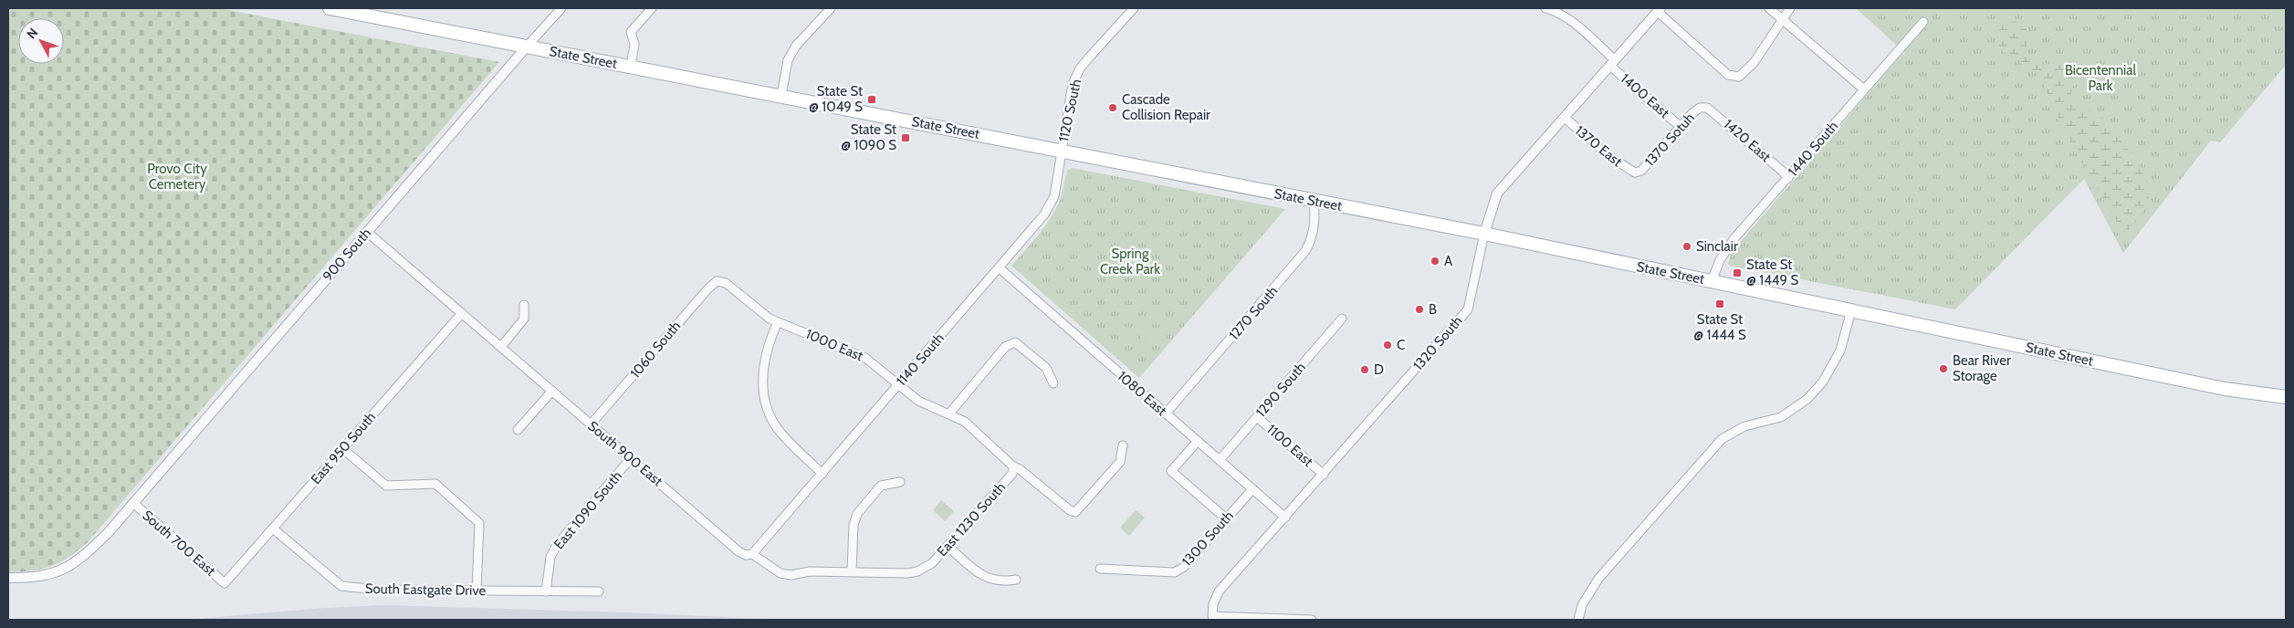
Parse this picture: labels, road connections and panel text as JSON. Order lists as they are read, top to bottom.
{
  "streets": {
    "main road": ["State Street"],
    "street": [
      "1400 East",
      "1120 South",
      "1370 Sotuh",
      "1420 East",
      "1370 East",
      "1440 South",
      "900 South",
      "1270 South",
      "1320 South",
      "1000 East",
      "1060 South",
      "1140 South",
      "1290 South",
      "1080 East",
      "1100 East",
      "East 950 South",
      "South 900 East",
      "East 1090 South",
      "East 1230 South",
      "1300 South",
      "South 700 East",
      "South Eastgate Drive"
    ]
  },
  "crossings": [
    ["State Street", "1120 South"],
    ["State Street", "1440 South"],
    ["State Street", "900 South"],
    ["State Street", "1270 South"],
    ["State Street", "1320 South"],
    ["State Street", "1140 South"],
    ["1400 East", "1370 Sotuh"],
    ["1400 East", "1320 South"],
    ["1120 South", "1140 South"],
    ["1370 Sotuh", "1420 East"],
    ["1370 Sotuh", "1370 East"],
    ["1420 East", "1440 South"],
    ["1370 East", "1320 South"],
    ["900 South", "South 900 East"],
    ["900 South", "South 700 East"],
    ["1270 South", "1080 East"],
    ["1320 South", "1080 East"],
    ["1320 South", "1100 East"],
    ["1000 East", "1060 South"],
    ["1000 East", "1140 South"],
    ["1000 East", "East 1230 South"],
    ["1060 South", "South 900 East"],
    ["1140 South", "1080 East"],
    ["1140 South", "South 900 East"],
    ["1290 South", "1080 East"],
    ["1290 South", "1100 East"],
    ["1080 East", "1300 South"],
    ["East 950 South", "South 900 East"],
    ["East 950 South", "South 700 East"],
    ["East 950 South", "South Eastgate Drive"],
    ["South 900 East", "East 1090 South"],
    ["South 900 East", "East 1230 South"],
    ["East 1090 South", "South Eastgate Drive"]
  ],
  "parks": ["Bicentennial Park", "Provo City Cemetery", "Spring Creek Park"],
  "places": {
    "transit": [
      "State St @ 1049 S",
      "State St @ 1090 S",
      "State St @ 1449 S",
      "State St @ 1444 S"
    ],
    "other": [
      "Cascade Collision Repair",
      "Sinclair",
      "A",
      "B",
      "C",
      "Bear River Storage",
      "D"
    ]
  },
  "north": "top left"
}
